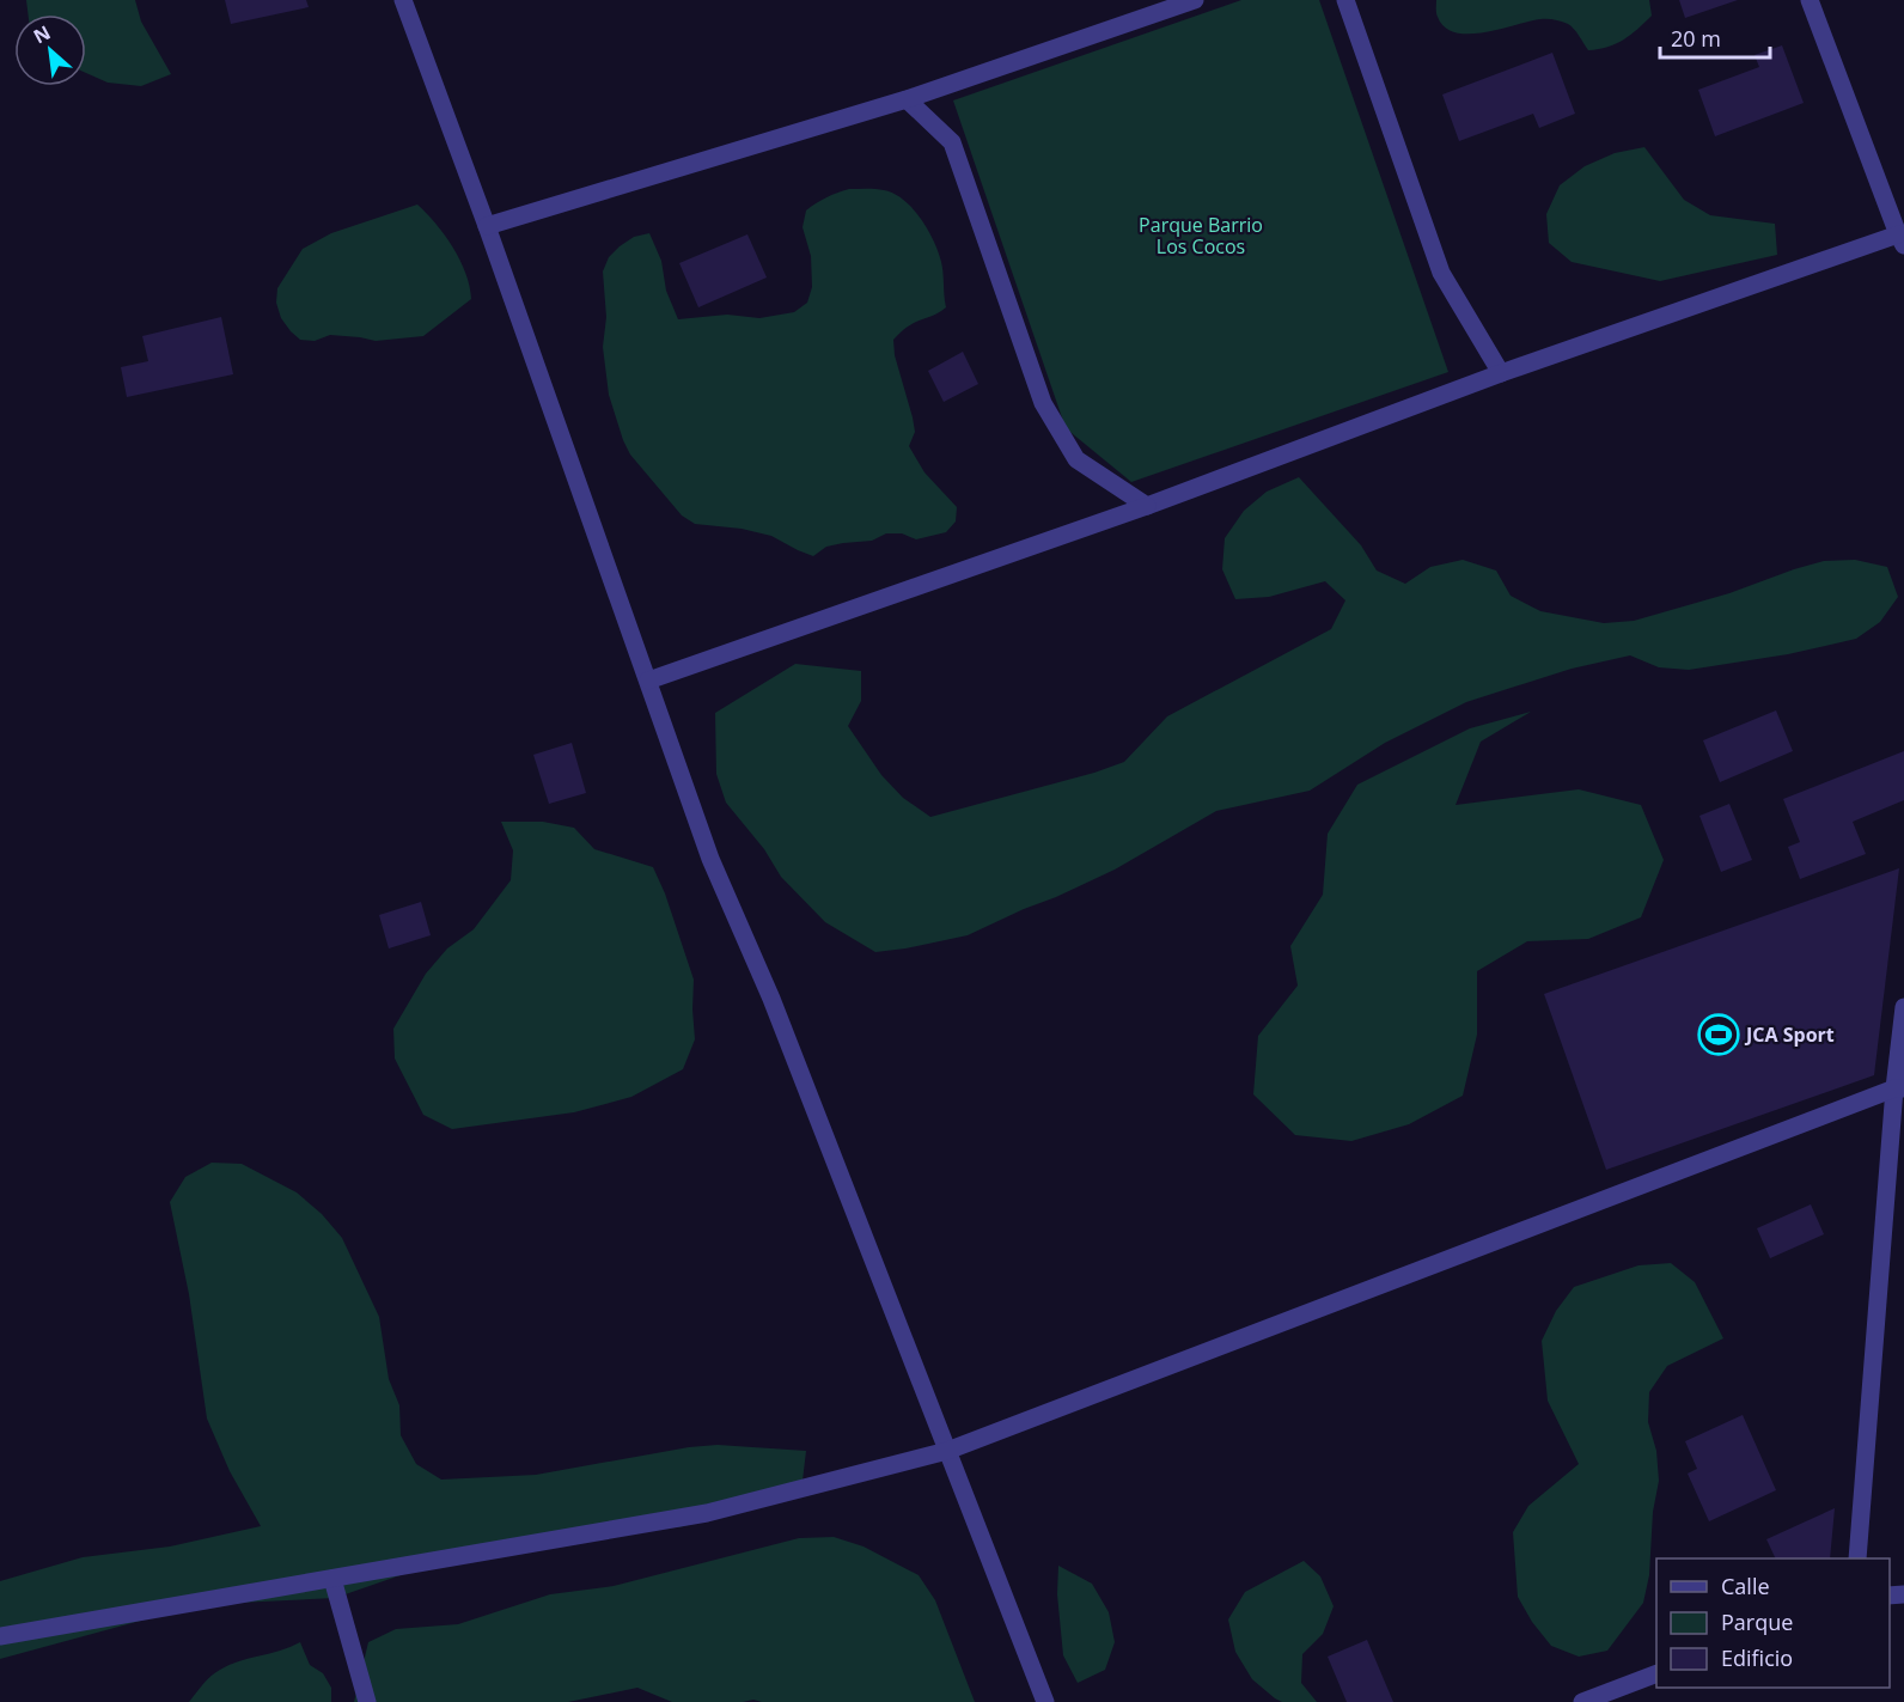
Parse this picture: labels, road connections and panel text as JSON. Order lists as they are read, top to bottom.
{
  "parks": ["Parque Barrio Los Cocos"],
  "places": {
    "sports": ["JCA Sport"]
  },
  "legend": ["Calle", "Parque", "Edificio"],
  "scale_bar": "20 m",
  "north": "top left"
}
